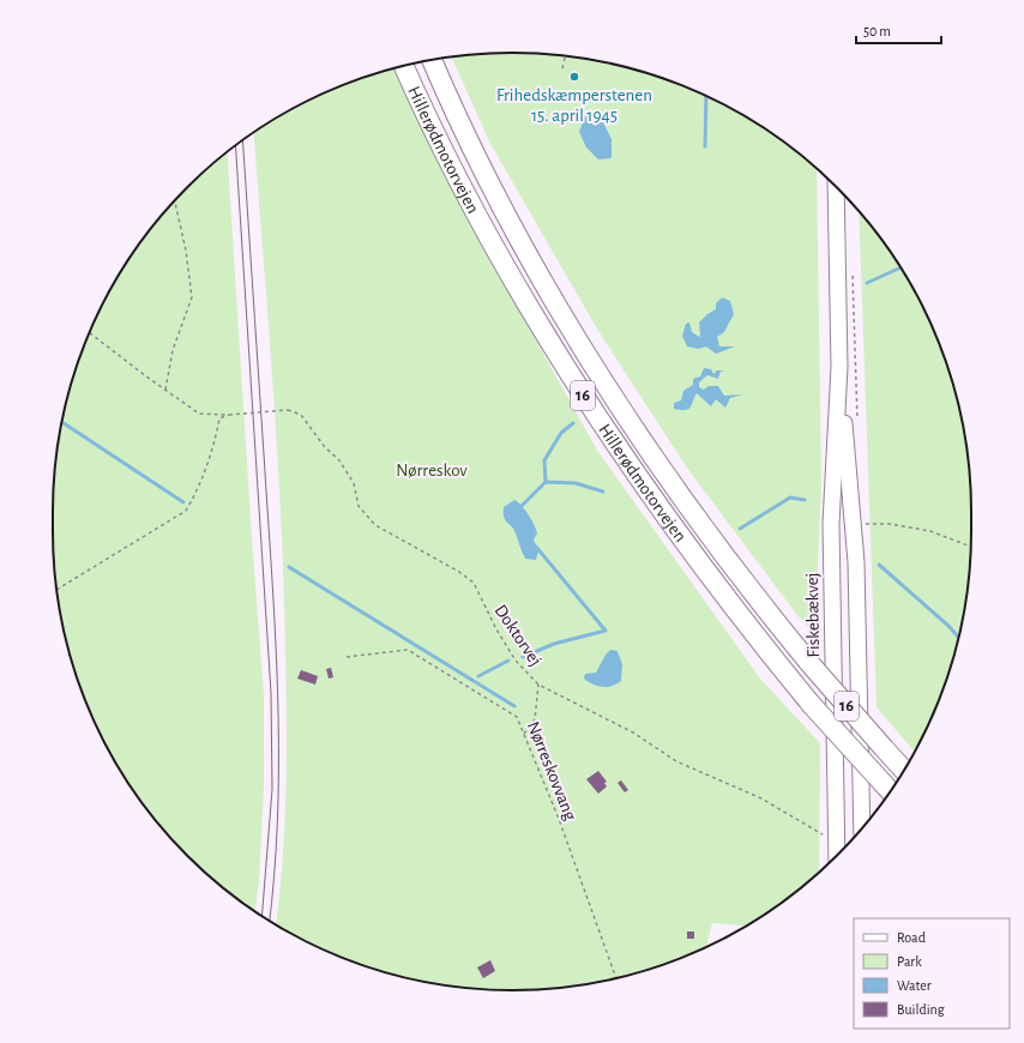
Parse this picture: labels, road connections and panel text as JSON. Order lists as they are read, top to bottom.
{
  "streets": {
    "highway": ["Hillerødmotorvejen", "16"],
    "street": ["Fiskebækvej"],
    "path": ["Doktorvej", "Nørreskovvang"]
  },
  "crossings": [
    ["Fiskebækvej", "Doktorvej"]
  ],
  "parks": ["Nørreskov"],
  "places": ["Frihedskæmperstenen 15. april 1945"],
  "legend": [
    "Road",
    "Park",
    "Water",
    "Building"
  ],
  "scale_bar": "50 m"
}
